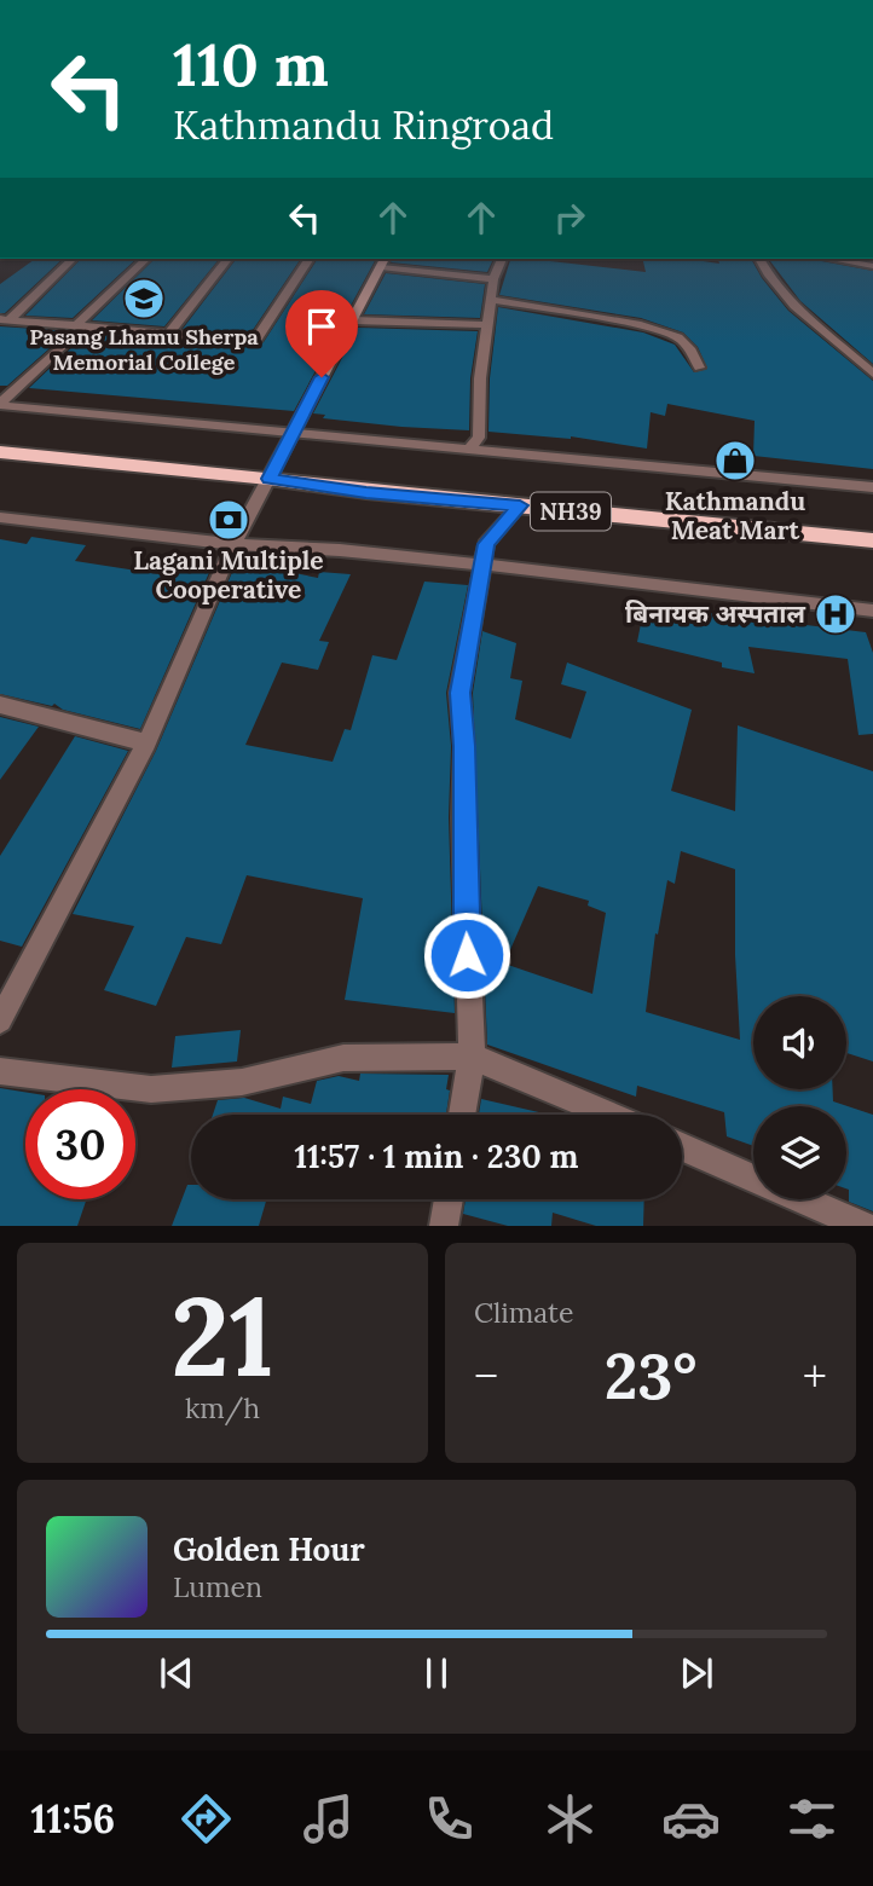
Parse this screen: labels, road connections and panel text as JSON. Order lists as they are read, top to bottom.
{
  "streets": {
    "highway": ["NH39"]
  },
  "places": {
    "school or university": ["Pasang Lhamu Sherpa Memorial College"],
    "shop": ["Kathmandu Meat Mart"],
    "bank": ["Lagani Multiple Cooperative"],
    "hospital": ["बिनायक अस्पताल"]
  },
  "page": {
    "turn": ["110 m", "Kathmandu Ringroad"],
    "limit": "30",
    "trip": "11:57 · 1 min · 230 m",
    "tile": [
      ["21", "km/h"],
      "Climate"
    ],
    "heat": ["−", "23°", "+"],
    "song": ["Golden Hour", "Lumen"],
    "tabs": "11:56"
  }
}
